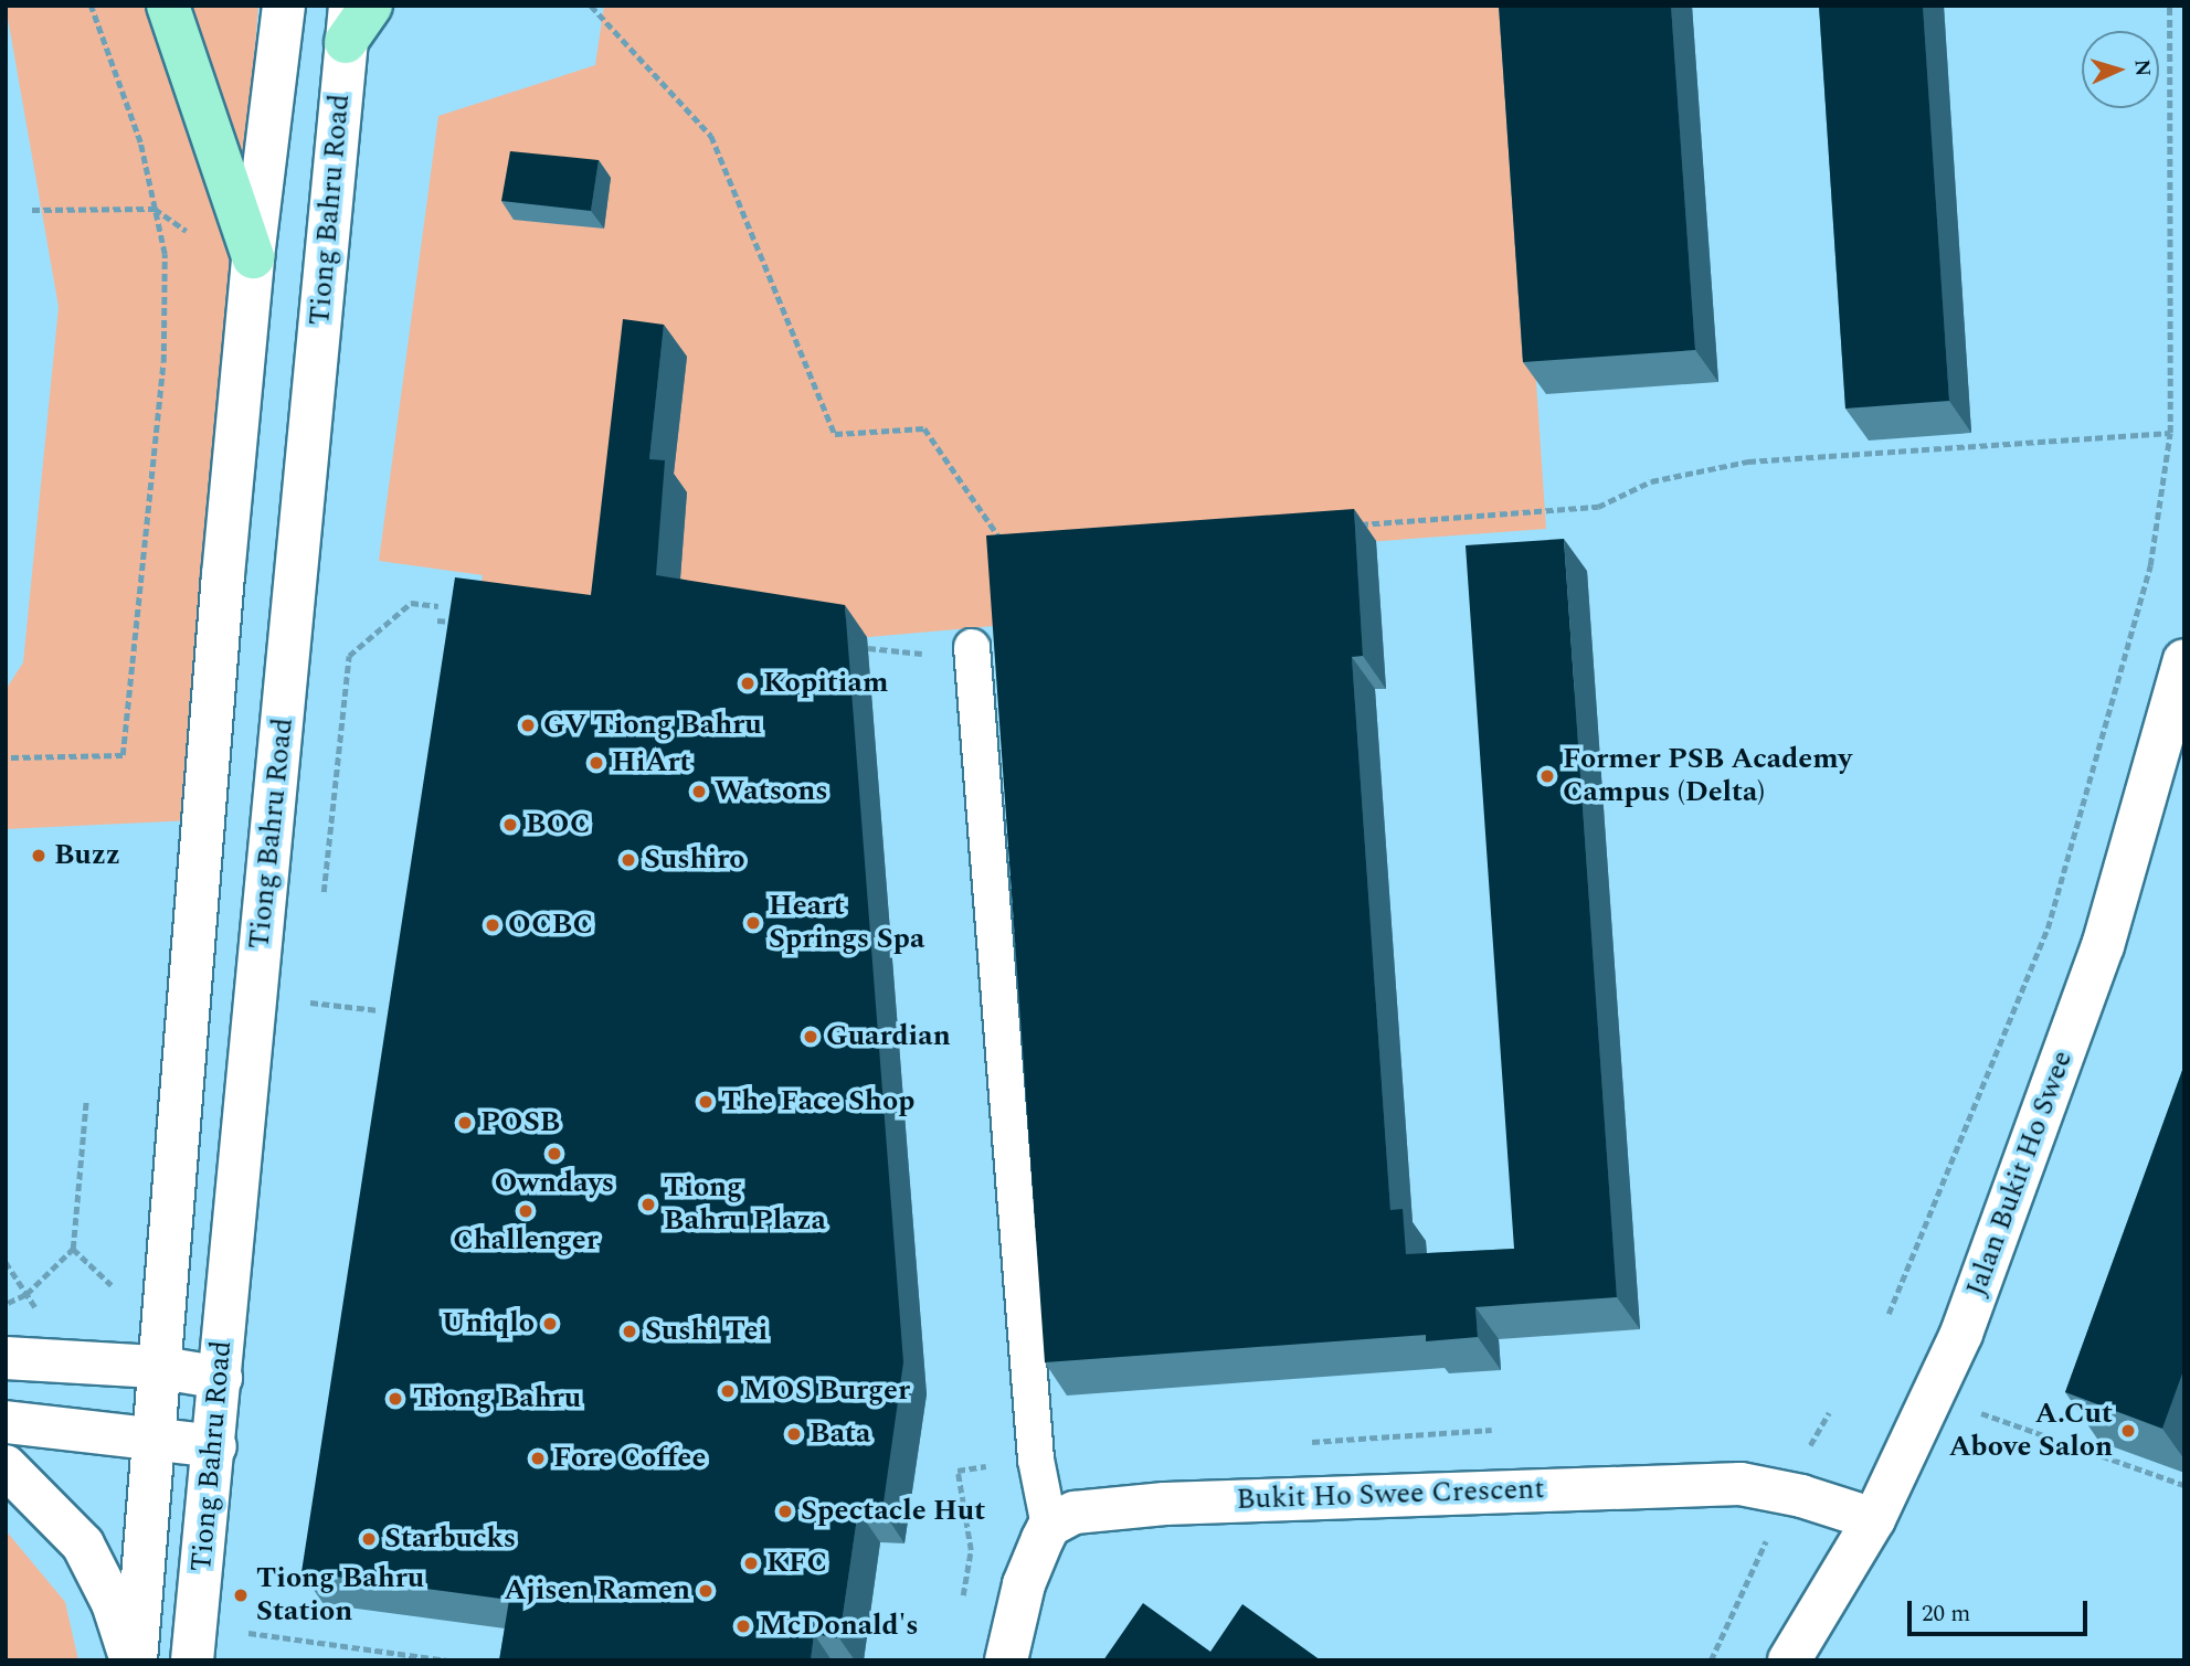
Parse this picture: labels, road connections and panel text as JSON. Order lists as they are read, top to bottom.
{
  "streets": {
    "main road": ["Tiong Bahru Road", "Jalan Bukit Ho Swee", "Bukit Ho Swee Crescent"]
  },
  "crossings": [
    ["Jalan Bukit Ho Swee", "Bukit Ho Swee Crescent"]
  ],
  "places": [
    "Kopitiam",
    "GV Tiong Bahru",
    "HiArt",
    "Former PSB Academy Campus (Delta)",
    "Watsons",
    "BOC",
    "Buzz",
    "Sushiro",
    "Heart Springs Spa",
    "OCBC",
    "Guardian",
    "The Face Shop",
    "POSB",
    "Owndays",
    "Tiong Bahru Plaza",
    "Challenger",
    "Uniqlo",
    "Sushi Tei",
    "MOS Burger",
    "Tiong Bahru",
    "A.Cut Above Salon",
    "Bata",
    "Fore Coffee",
    "Spectacle Hut",
    "Starbucks",
    "KFC",
    "Ajisen Ramen",
    "Tiong Bahru Station",
    "McDonald's"
  ],
  "scale_bar": "20 m",
  "north": "right"
}
